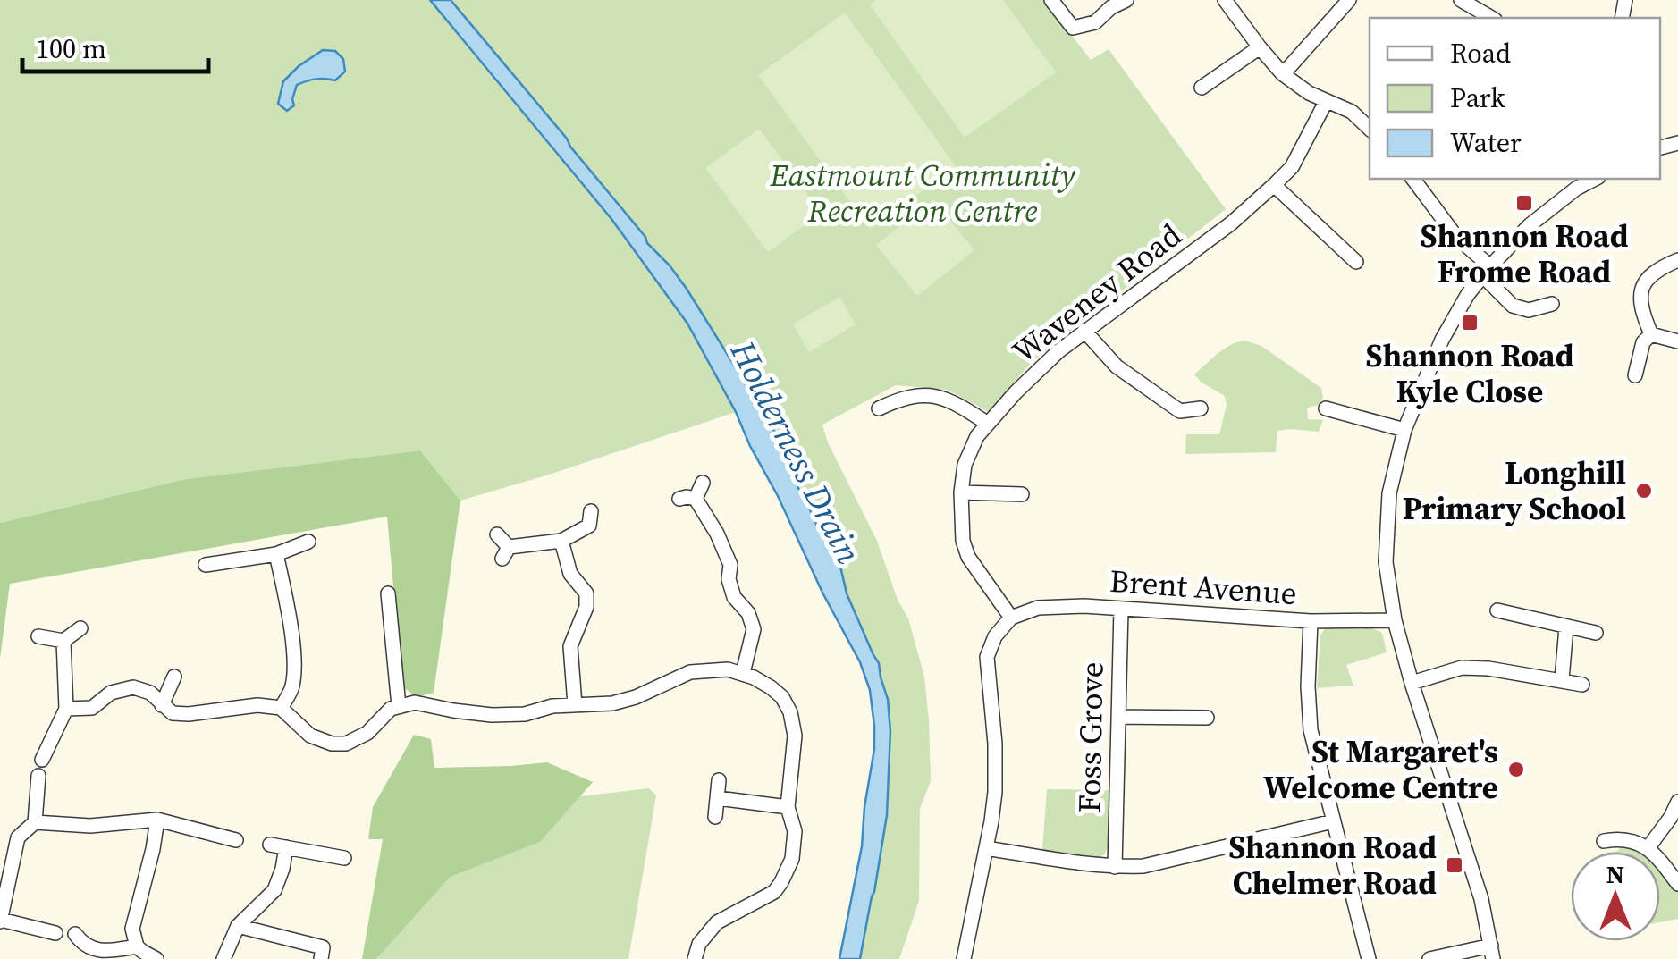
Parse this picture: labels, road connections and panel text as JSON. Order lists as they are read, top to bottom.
{
  "streets": {
    "street": ["Waveney Road", "Brent Avenue", "Foss Grove"]
  },
  "crossings": [
    ["Waveney Road", "Brent Avenue"],
    ["Brent Avenue", "Foss Grove"]
  ],
  "water": ["Holderness Drain"],
  "parks": ["Eastmount Community Recreation Centre"],
  "places": {
    "transit": ["Shannon Road Frome Road", "Shannon Road Kyle Close", "Shannon Road Chelmer Road"],
    "other": ["Longhill Primary School", "St Margaret's Welcome Centre"]
  },
  "legend": ["Road", "Park", "Water"],
  "scale_bar": "100 m",
  "north": "top"
}
